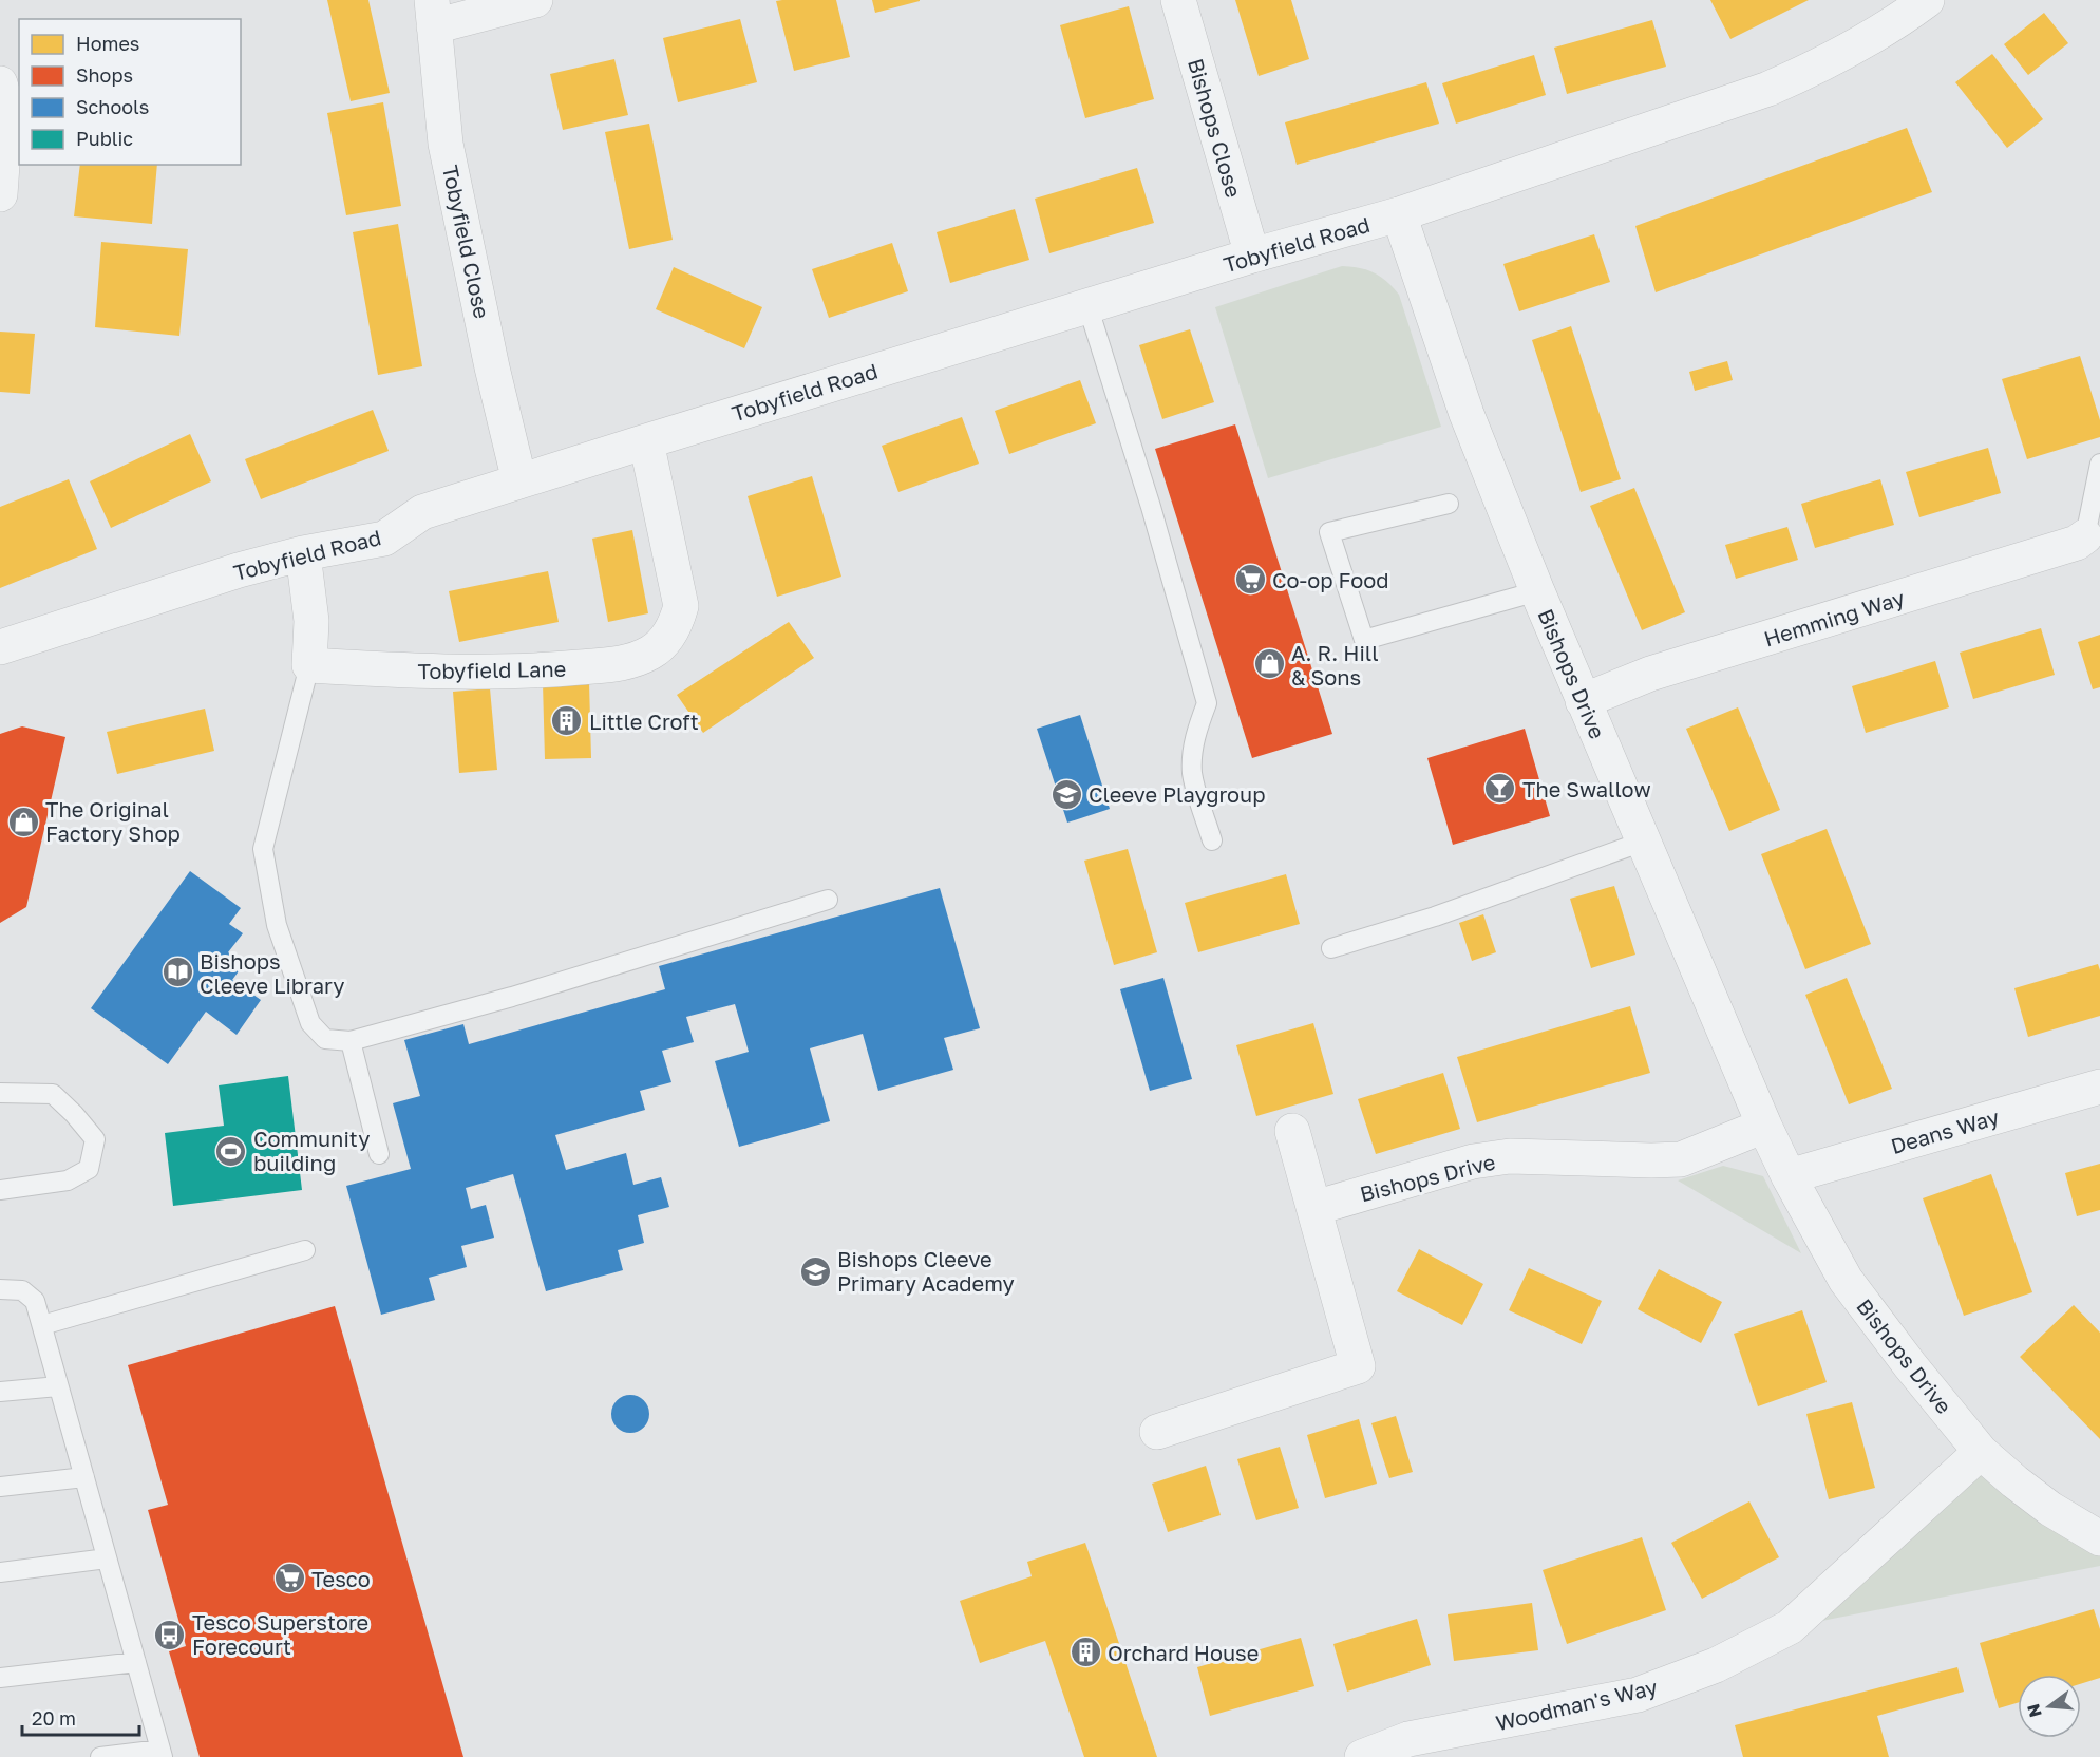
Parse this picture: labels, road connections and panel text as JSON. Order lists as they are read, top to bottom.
{
  "streets": {
    "street": [
      "Bishops Close",
      "Tobyfield Close",
      "Tobyfield Road",
      "Hemming Way",
      "Tobyfield Lane",
      "Bishops Drive",
      "Deans Way",
      "Woodman's Way"
    ]
  },
  "crossings": [
    ["Bishops Close", "Tobyfield Road"],
    ["Tobyfield Close", "Tobyfield Road"],
    ["Tobyfield Road", "Tobyfield Lane"],
    ["Tobyfield Road", "Bishops Drive"],
    ["Hemming Way", "Bishops Drive"],
    ["Bishops Drive", "Deans Way"],
    ["Bishops Drive", "Woodman's Way"]
  ],
  "places": {
    "supermarket": ["Co-op Food", "Tesco"],
    "shop": ["A. R. Hill & Sons", "The Original Factory Shop"],
    "building": ["Little Croft", "Orchard House"],
    "bar": ["The Swallow"],
    "school or university": ["Cleeve Playgroup", "Bishops Cleeve Primary Academy"],
    "library": ["Bishops Cleeve Library"],
    "sports": ["Community building"],
    "bus stop": ["Tesco Superstore Forecourt"]
  },
  "legend": [
    "Homes",
    "Shops",
    "Schools",
    "Public"
  ],
  "scale_bar": "20 m",
  "north": "left"
}
